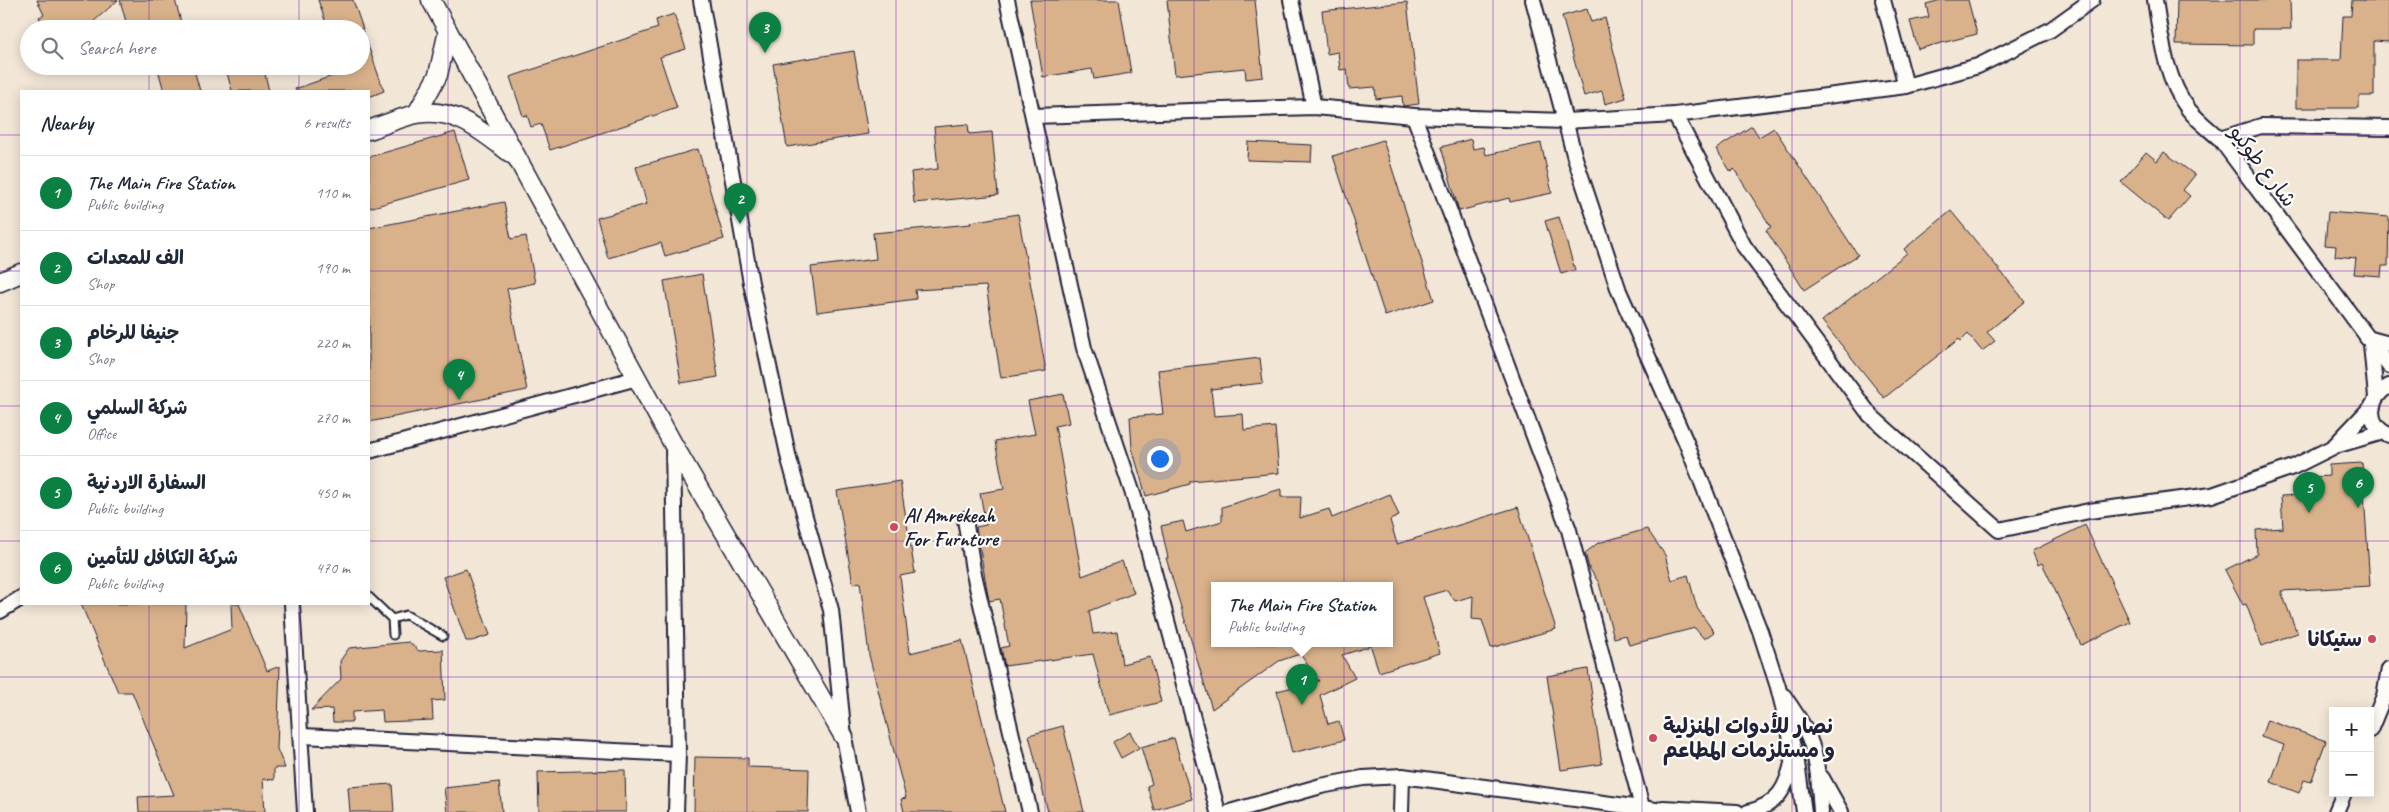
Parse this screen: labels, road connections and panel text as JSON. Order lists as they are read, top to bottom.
{
  "streets": {
    "street": ["شارع طوكيو"]
  },
  "places": ["Al Amrekeah For Furnture", "ستيكانا", "نصار للأدوات المنزلية و مستلزمات المطاعم"],
  "page": {
    "pins": [
      "3",
      "2",
      "4",
      "6",
      "5",
      "1"
    ],
    "search": "Search here",
    "heading": ["Nearby", "6 results"],
    "list": [
      {
        "mark": "1",
        "name": "The Main Fire Station",
        "note": "Public building",
        "value": "110 m"
      },
      {
        "mark": "2",
        "name": "الف للمعدات",
        "note": "Shop",
        "value": "190 m"
      },
      {
        "mark": "3",
        "name": "جنيفا للرخام",
        "note": "Shop",
        "value": "220 m"
      },
      {
        "mark": "4",
        "name": "شركة السلمي",
        "note": "Office",
        "value": "270 m"
      },
      {
        "mark": "5",
        "name": "السفارة الاردنية",
        "note": "Public building",
        "value": "450 m"
      },
      {
        "mark": "6",
        "name": "شركة التكافل للتأمين",
        "note": "Public building",
        "value": "470 m"
      }
    ],
    "popup": ["The Main Fire Station", "Public building"],
    "map_buttons": ["+", "−"]
  }
}
